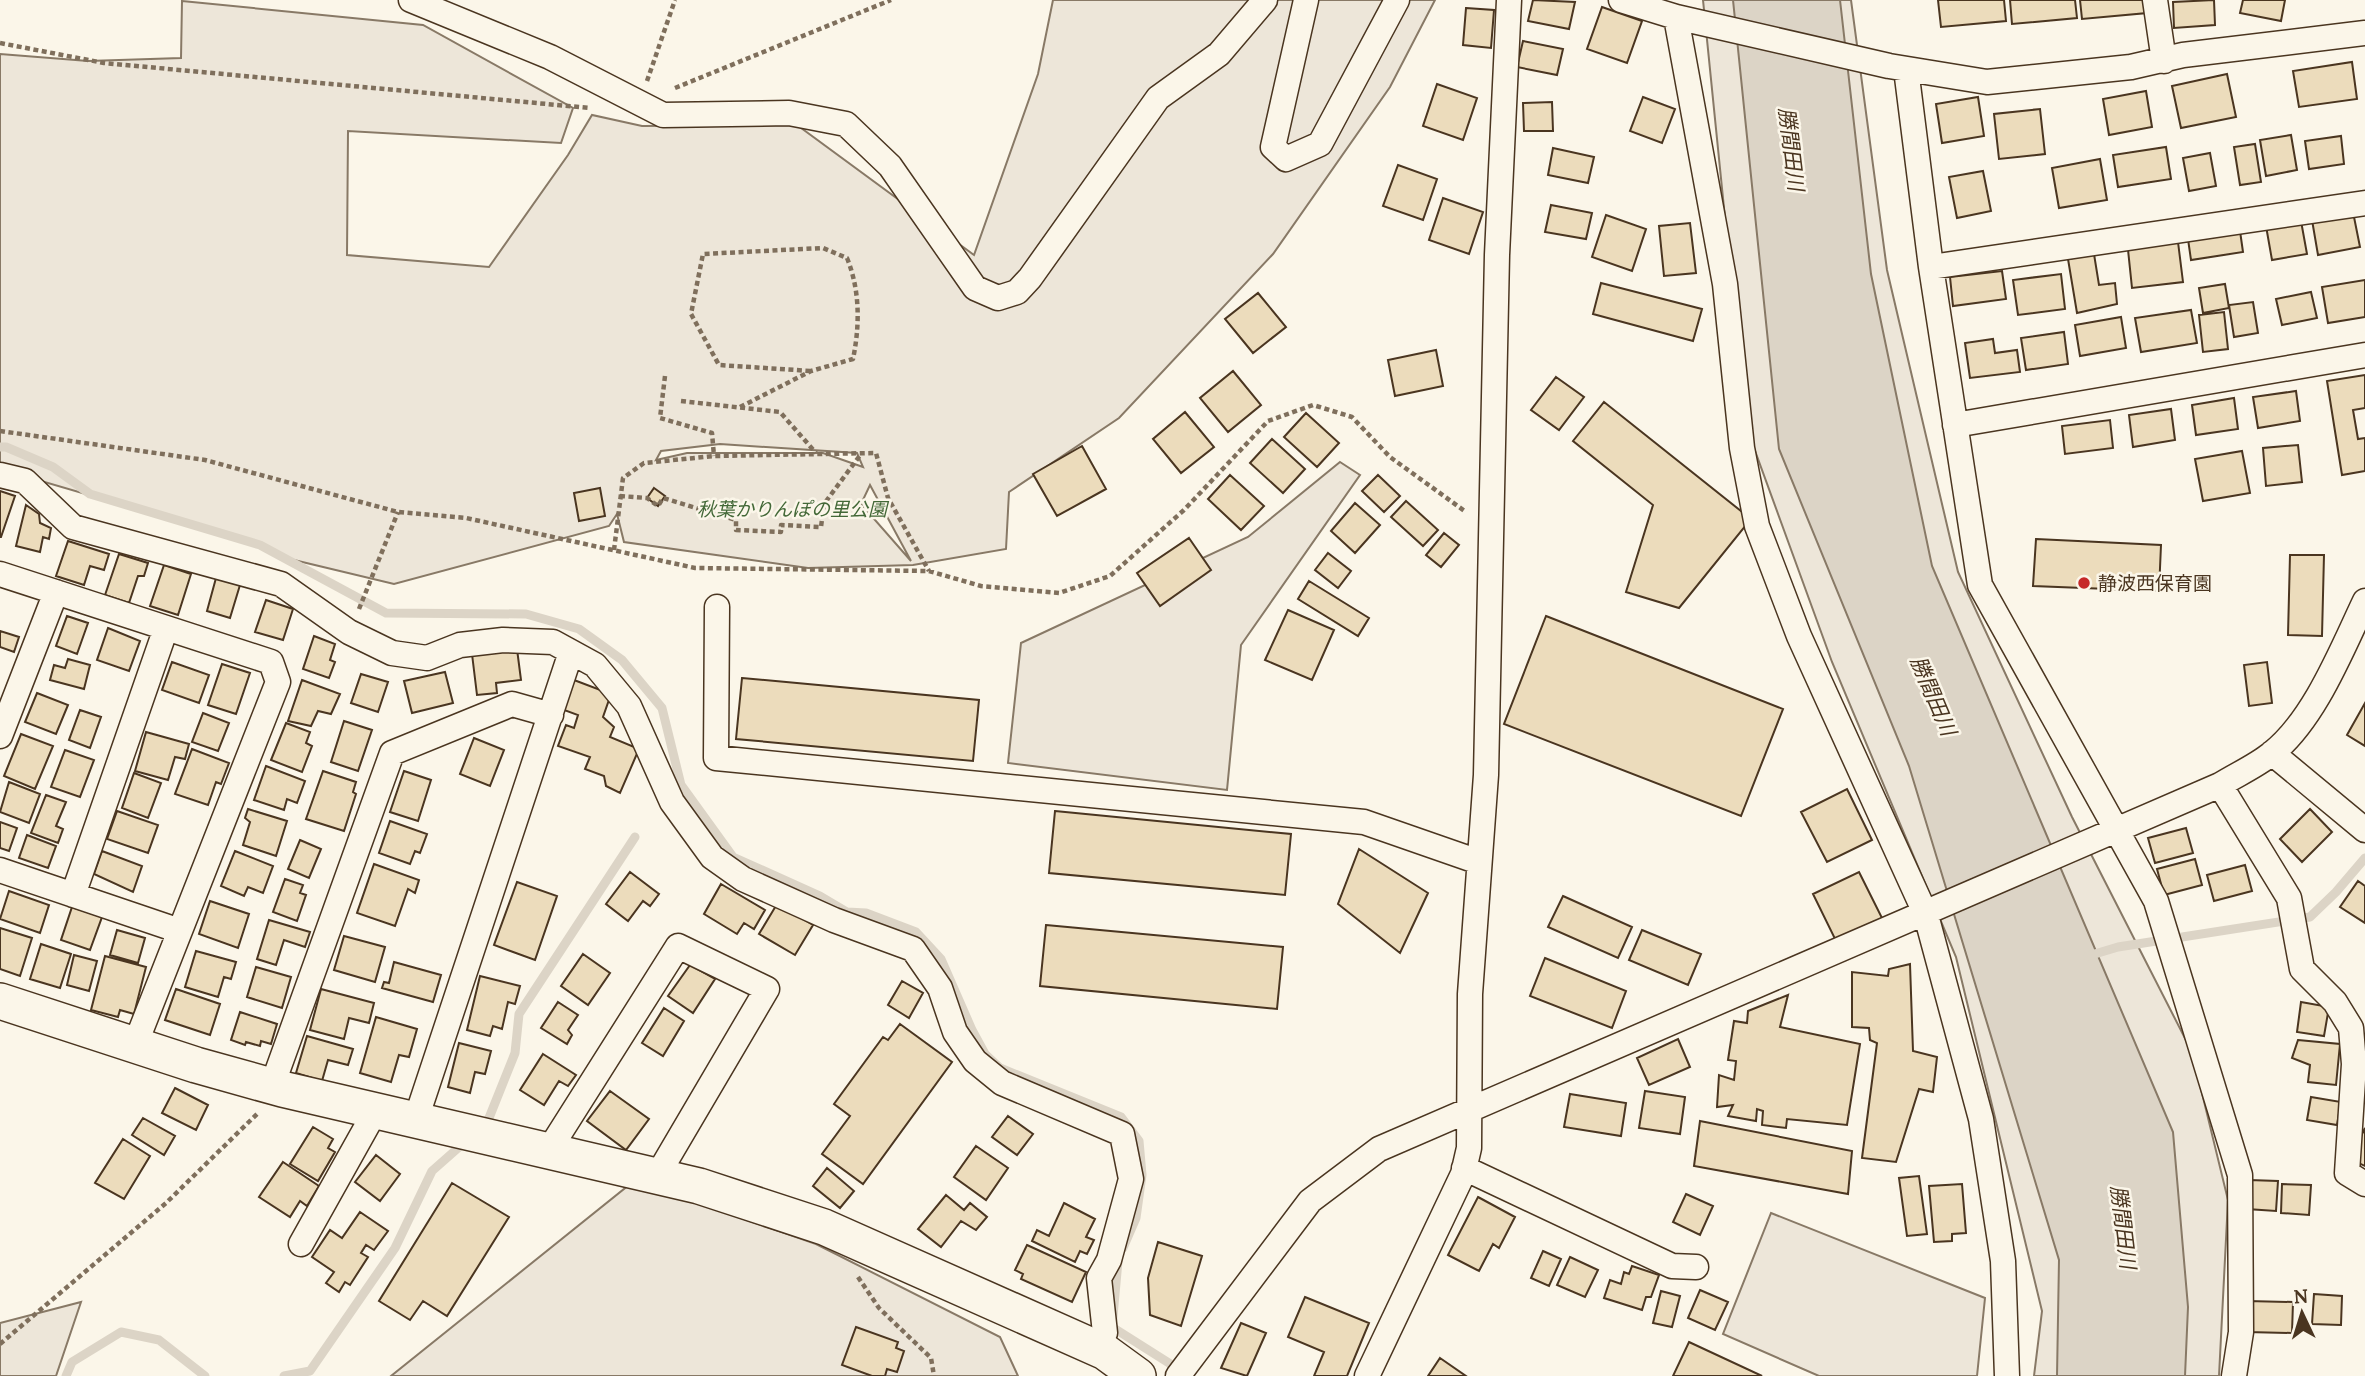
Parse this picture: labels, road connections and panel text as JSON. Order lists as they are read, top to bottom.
{
  "water": ["勝間田川"],
  "parks": ["秋葉かりんぽの里公園"],
  "places": ["静波西保育園"],
  "north": "top"
}
